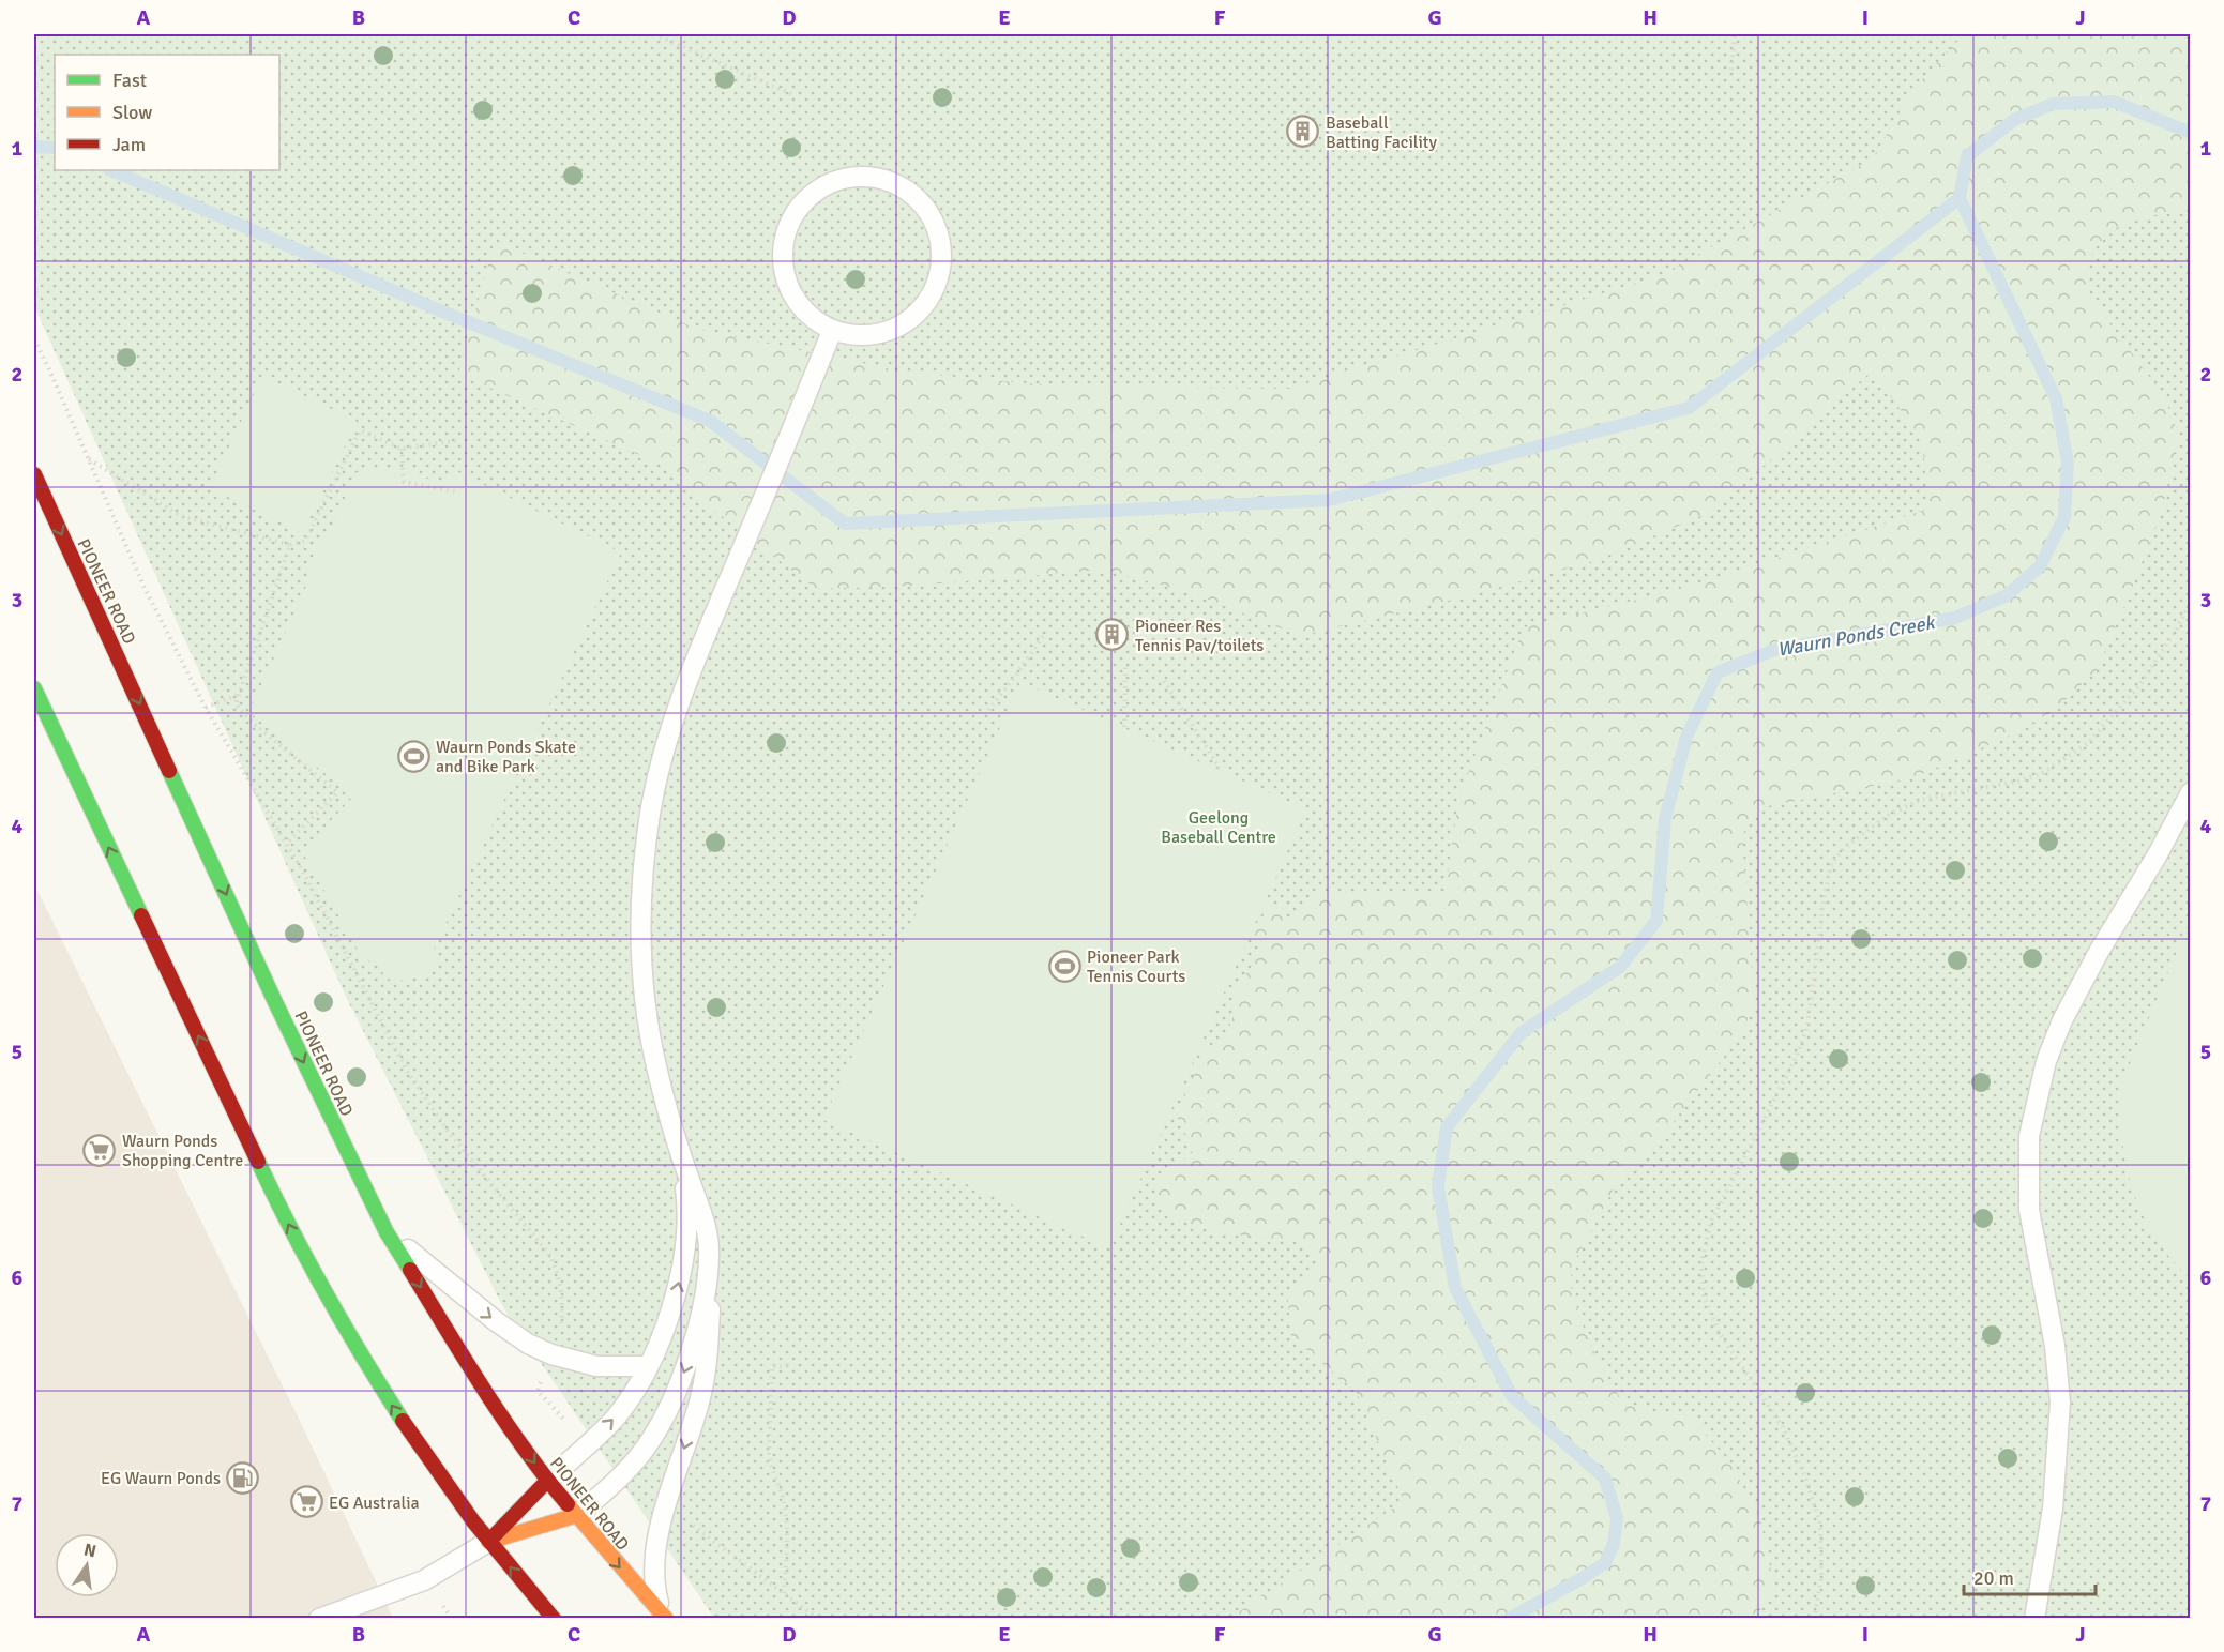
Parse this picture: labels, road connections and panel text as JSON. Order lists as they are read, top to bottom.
{
  "streets": {
    "main road": ["PIONEER ROAD"]
  },
  "water": ["Waurn Ponds Creek"],
  "parks": ["Geelong Baseball Centre"],
  "places": {
    "building": ["Baseball Batting Facility", "Pioneer Res Tennis Pav/toilets"],
    "sports": ["Waurn Ponds Skate and Bike Park", "Pioneer Park Tennis Courts"],
    "supermarket": ["Waurn Ponds Shopping Centre", "EG Australia"],
    "fuel station": ["EG Waurn Ponds"]
  },
  "legend": ["Fast", "Slow", "Jam"],
  "scale_bar": "20 m",
  "north": "top",
  "grid": {
    "columns": [
      "A",
      "B",
      "C",
      "D",
      "E",
      "F",
      "G",
      "H",
      "I",
      "J"
    ],
    "rows": [
      "1",
      "2",
      "3",
      "4",
      "5",
      "6",
      "7"
    ]
  }
}
